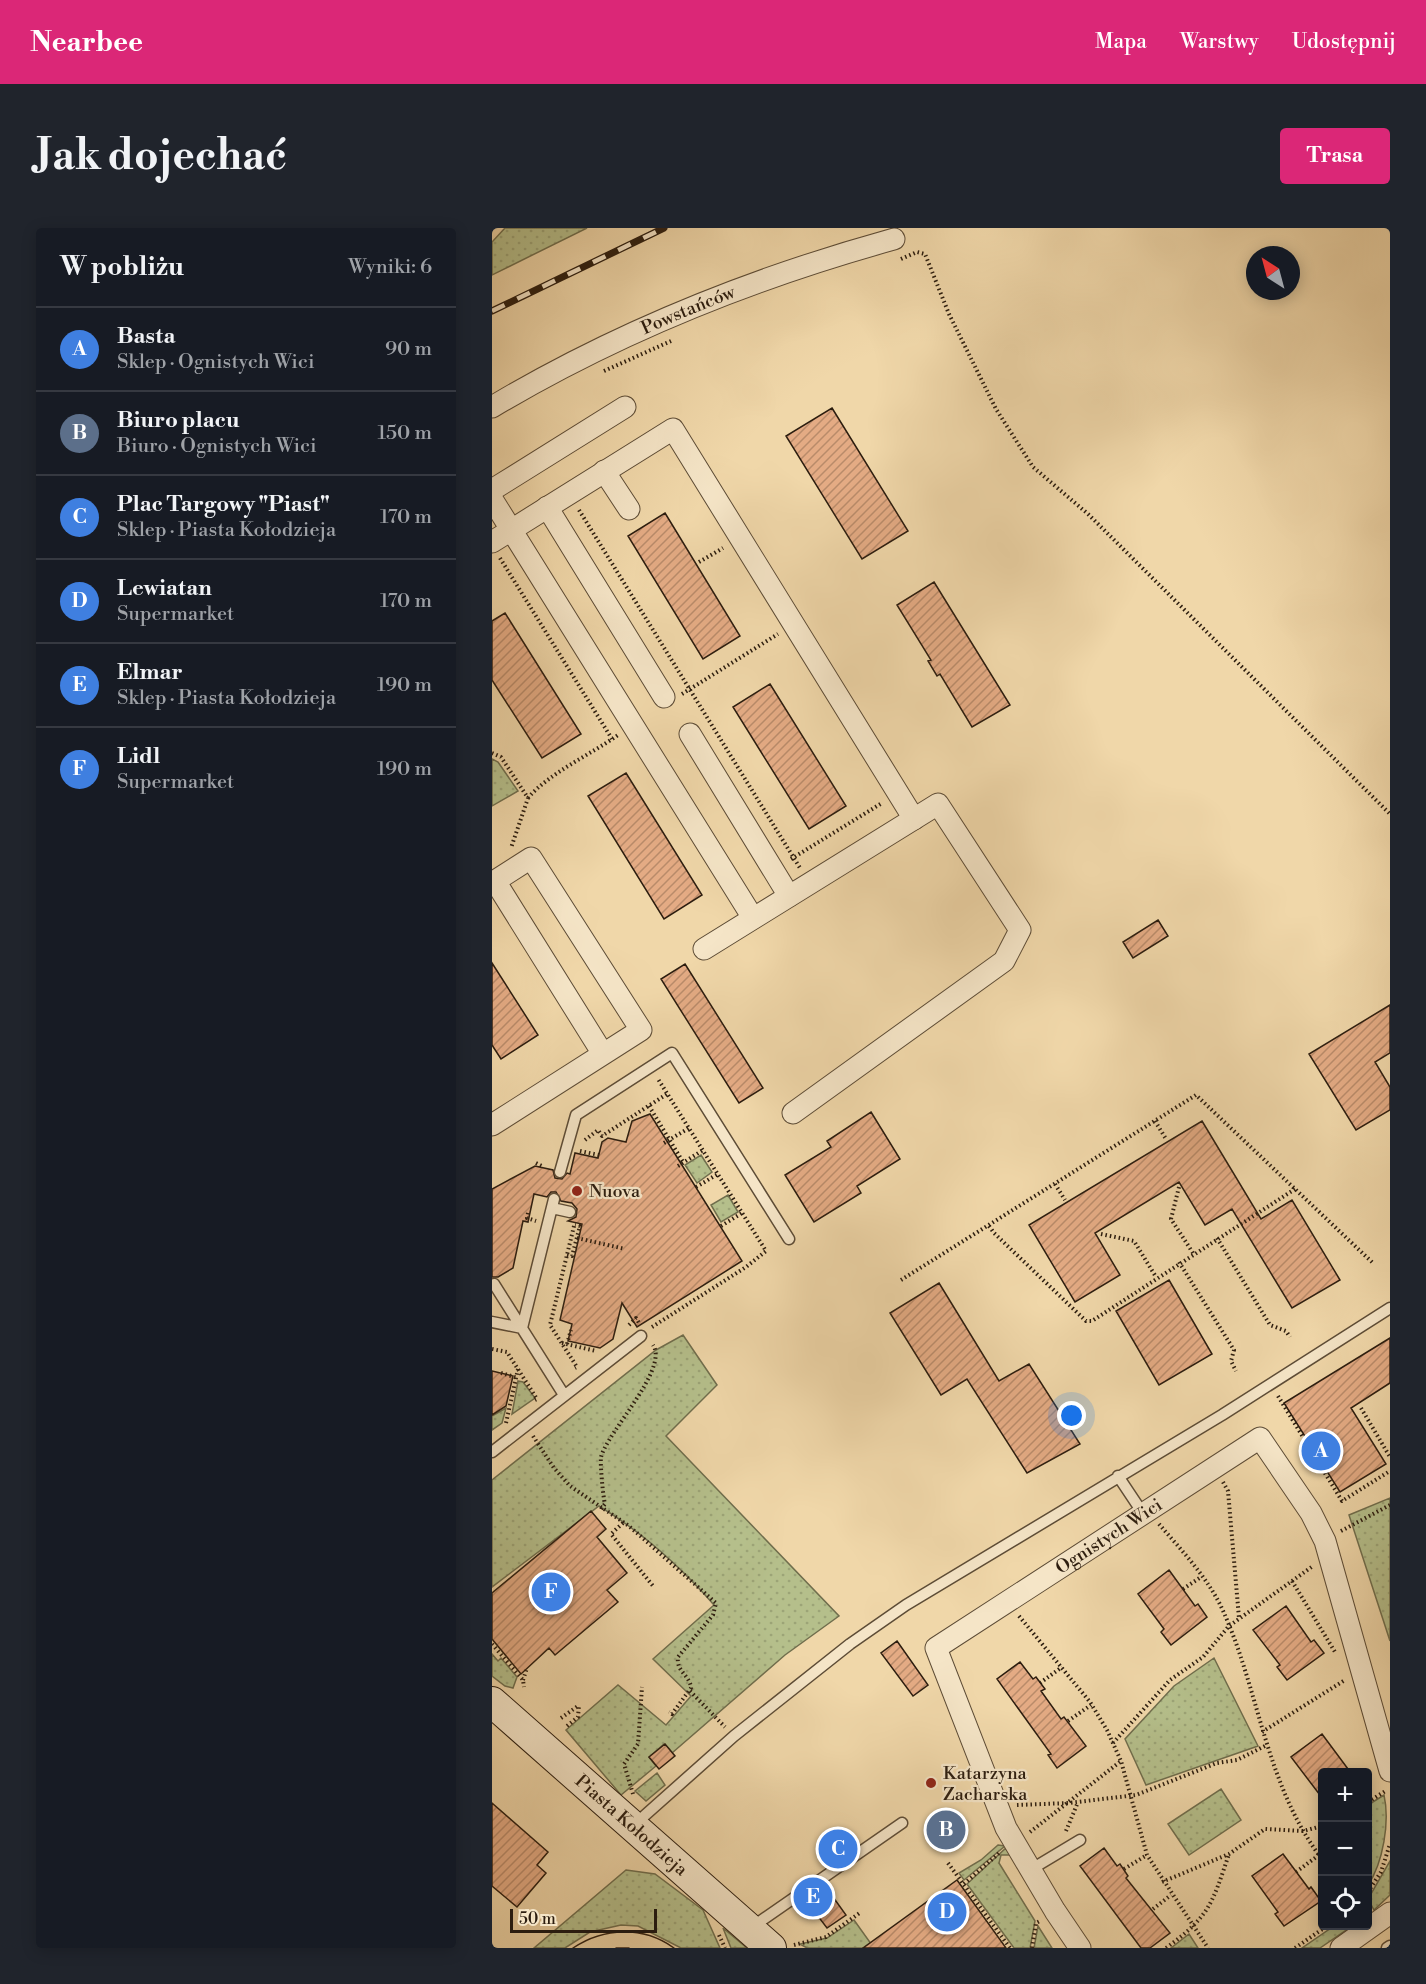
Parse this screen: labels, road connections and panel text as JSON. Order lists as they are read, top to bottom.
{
  "streets": {
    "street": ["Powstańców", "Ognistych Wici", "Piasta Kołodzieja"]
  },
  "places": ["Nuova", "Katarzyna Zacharska"],
  "scale_bar": "50 m",
  "north": "top left",
  "page": {
    "header": "Nearbee",
    "nav": ["Mapa", "Warstwy", "Udostępnij"],
    "buttons": "Trasa",
    "title": "Jak dojechać",
    "heading": ["W pobliżu", "Wyniki: 6"],
    "list": [
      {
        "mark": "A",
        "name": "Basta",
        "note": "Sklep · Ognistych Wici",
        "value": "90 m"
      },
      {
        "mark": "B",
        "name": "Biuro placu",
        "note": "Biuro · Ognistych Wici",
        "value": "150 m"
      },
      {
        "mark": "C",
        "name": "Plac Targowy \"Piast\"",
        "note": "Sklep · Piasta Kołodzieja",
        "value": "170 m"
      },
      {
        "mark": "D",
        "name": "Lewiatan",
        "note": "Supermarket",
        "value": "170 m"
      },
      {
        "mark": "E",
        "name": "Elmar",
        "note": "Sklep · Piasta Kołodzieja",
        "value": "190 m"
      },
      {
        "mark": "F",
        "name": "Lidl",
        "note": "Supermarket",
        "value": "190 m"
      }
    ],
    "pins": [
      "A",
      "F",
      "B",
      "C",
      "E",
      "D"
    ],
    "map_buttons": ["+", "−"],
    "scale": "50 m"
  }
}
